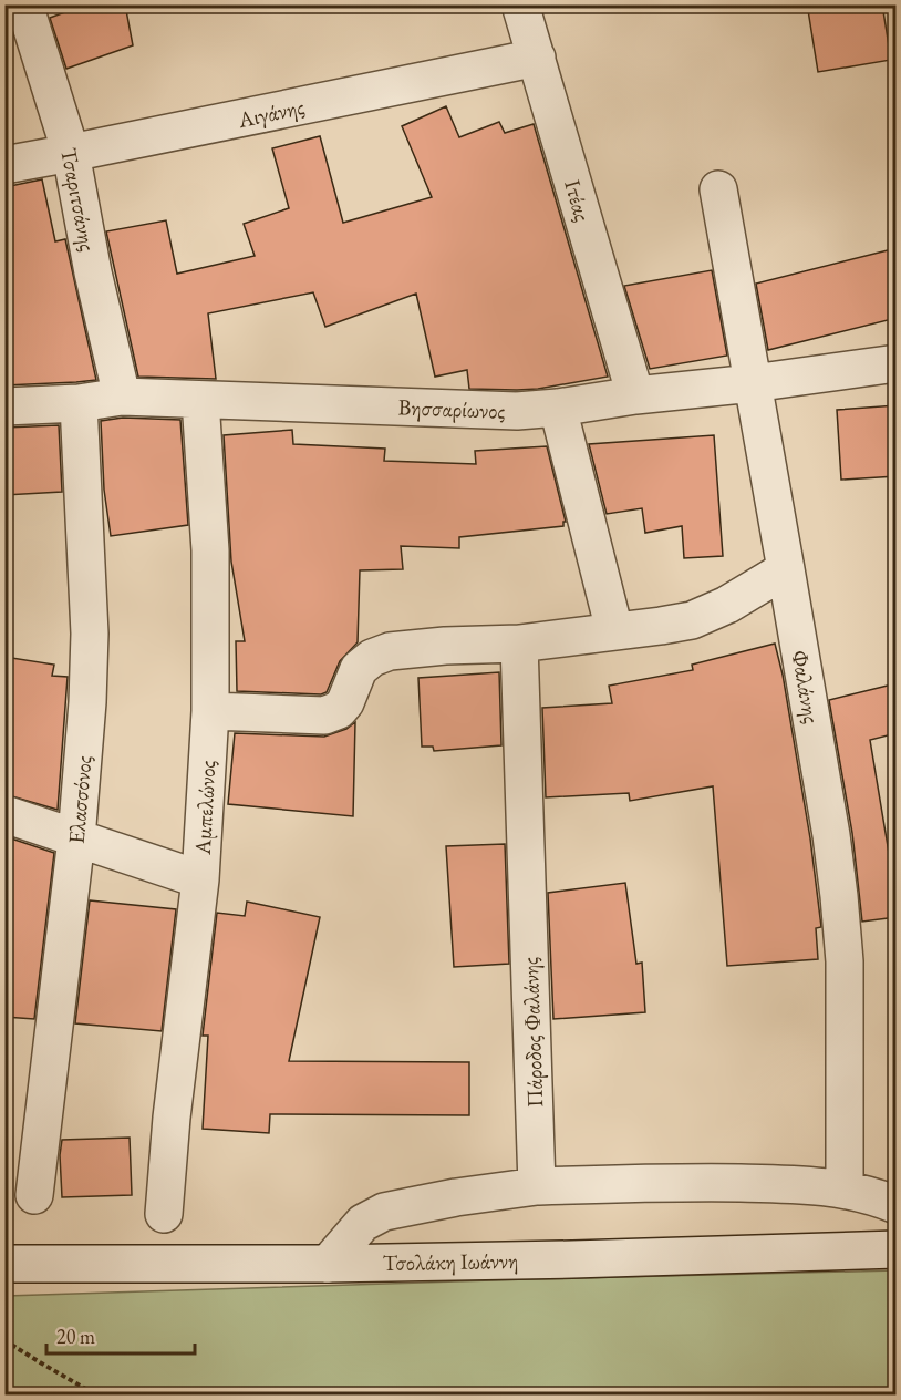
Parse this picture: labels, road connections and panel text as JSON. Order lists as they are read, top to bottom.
{
  "streets": {
    "street": [
      "Αιγάνης",
      "Τσαριτσάνης",
      "Ιτέας",
      "Βησσαρίωνος",
      "Φαλάνης",
      "Ελασσόνος",
      "Αμπελώνος",
      "Πάροδος Φαλάνης",
      "Τσολάκη Ιωάννη"
    ]
  },
  "crossings": [
    ["Αιγάνης", "Τσαριτσάνης"],
    ["Αιγάνης", "Ιτέας"],
    ["Τσαριτσάνης", "Βησσαρίωνος"],
    ["Ιτέας", "Βησσαρίωνος"],
    ["Βησσαρίωνος", "Φαλάνης"],
    ["Βησσαρίωνος", "Ελασσόνος"],
    ["Βησσαρίωνος", "Αμπελώνος"]
  ],
  "scale_bar": "20 m"
}
